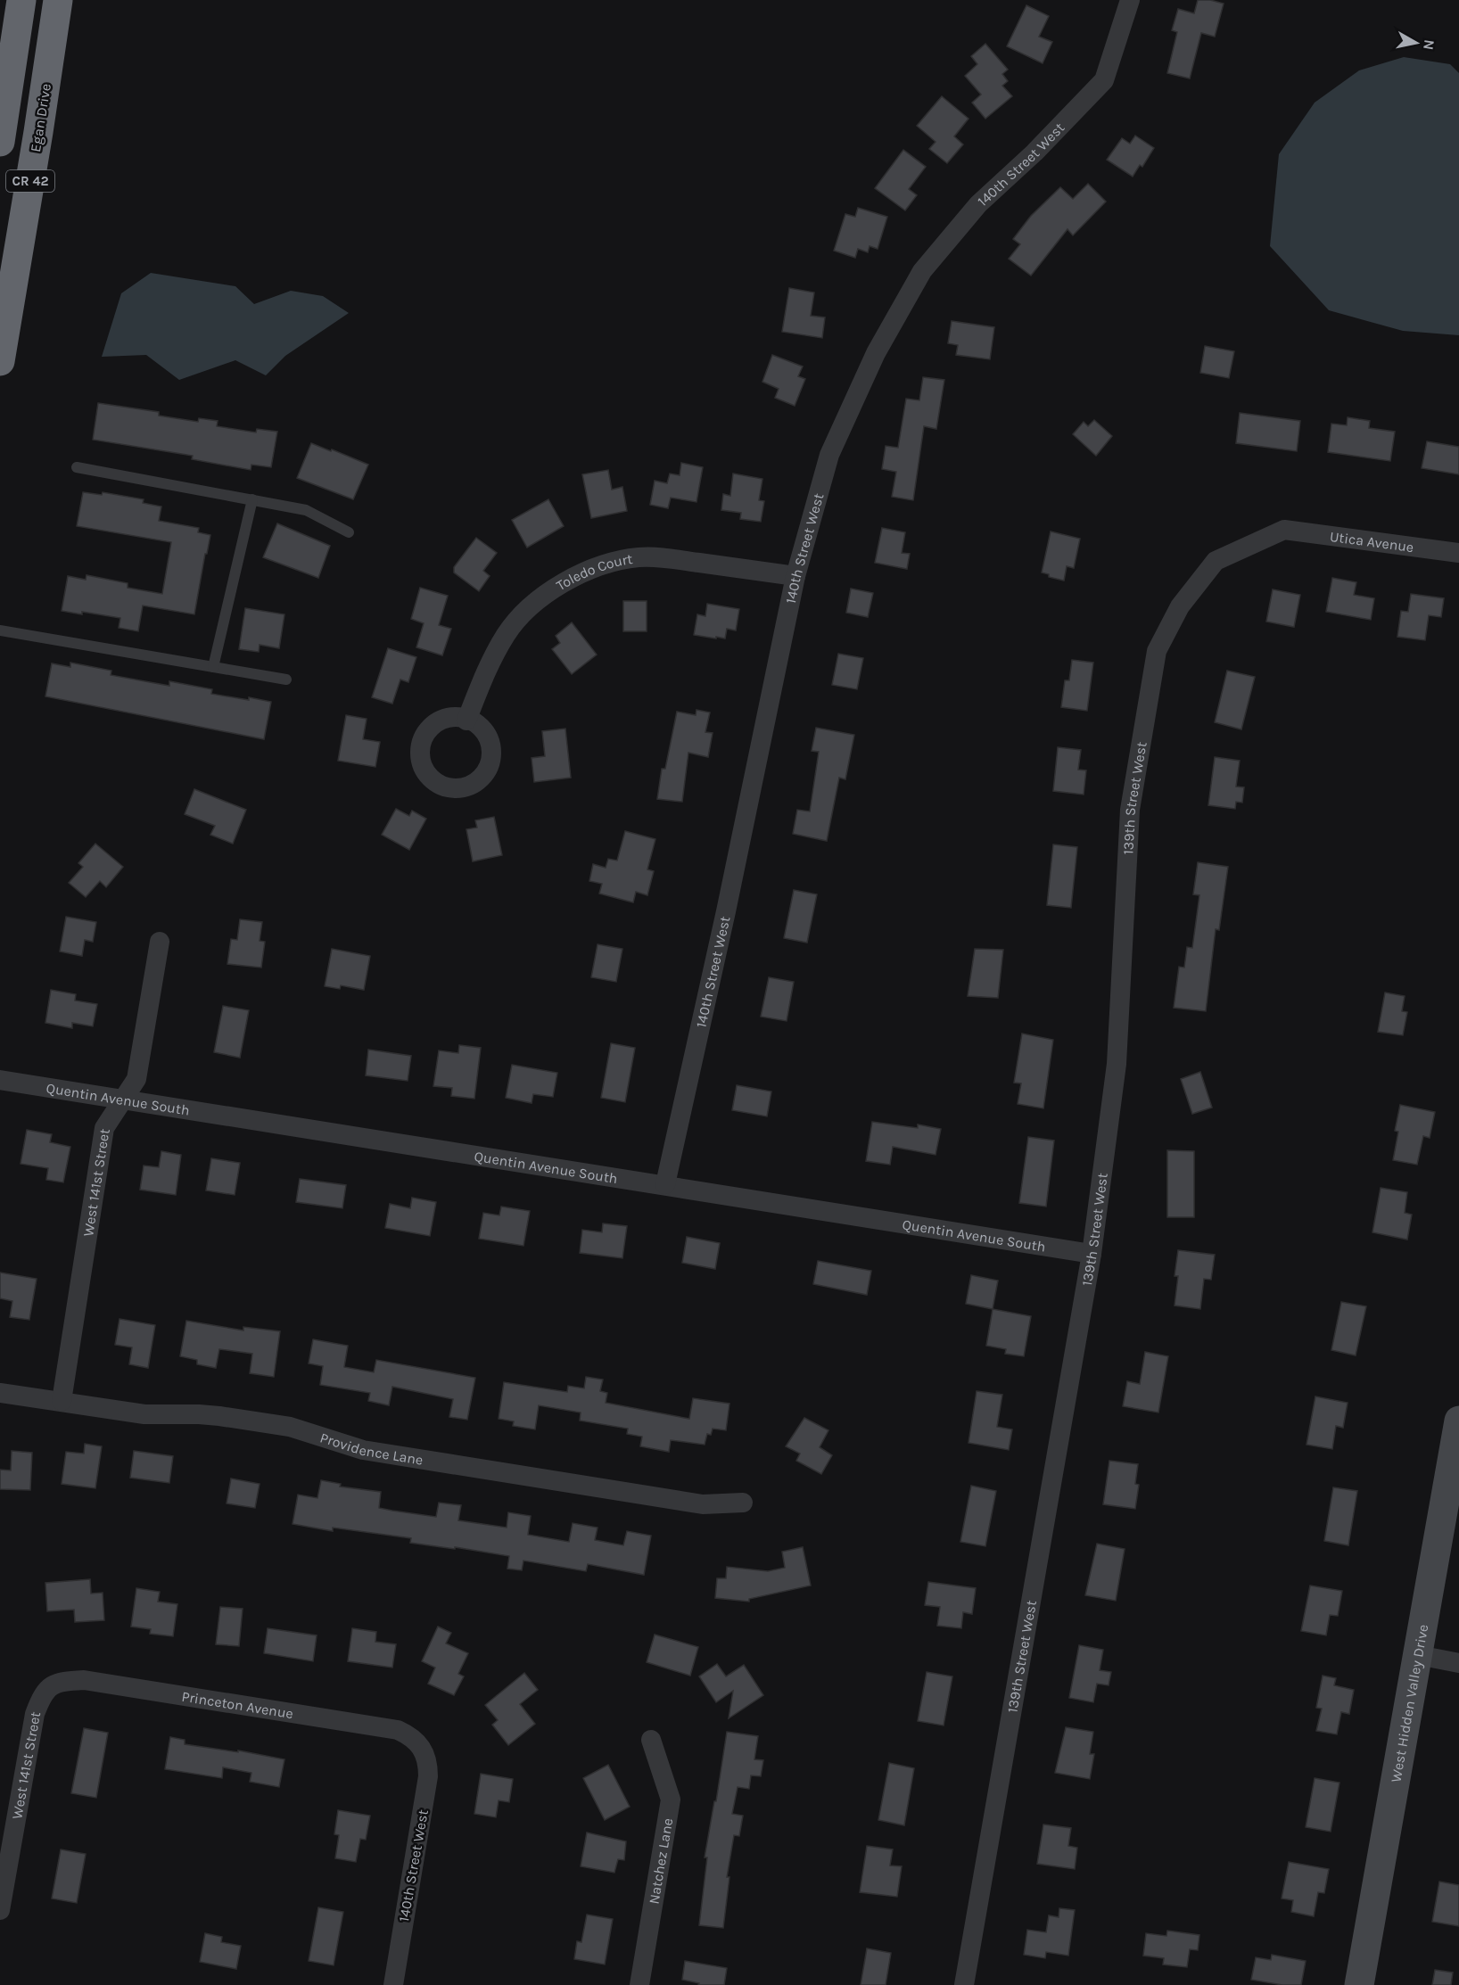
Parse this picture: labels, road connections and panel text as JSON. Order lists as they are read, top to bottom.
{
  "streets": {
    "highway": ["Egan Drive", "CR 42"],
    "street": [
      "140th Street West",
      "Utica Avenue",
      "Toledo Court",
      "139th Street West",
      "Quentin Avenue South",
      "West 141st Street",
      "Providence Lane",
      "West Hidden Valley Drive",
      "Princeton Avenue",
      "Natchez Lane"
    ]
  },
  "crossings": [
    ["140th Street West", "Toledo Court"],
    ["140th Street West", "Quentin Avenue South"],
    ["140th Street West", "Princeton Avenue"],
    ["Utica Avenue", "139th Street West"],
    ["139th Street West", "Quentin Avenue South"],
    ["Quentin Avenue South", "West 141st Street"],
    ["West 141st Street", "Providence Lane"],
    ["West 141st Street", "Princeton Avenue"]
  ],
  "north": "right"
}
